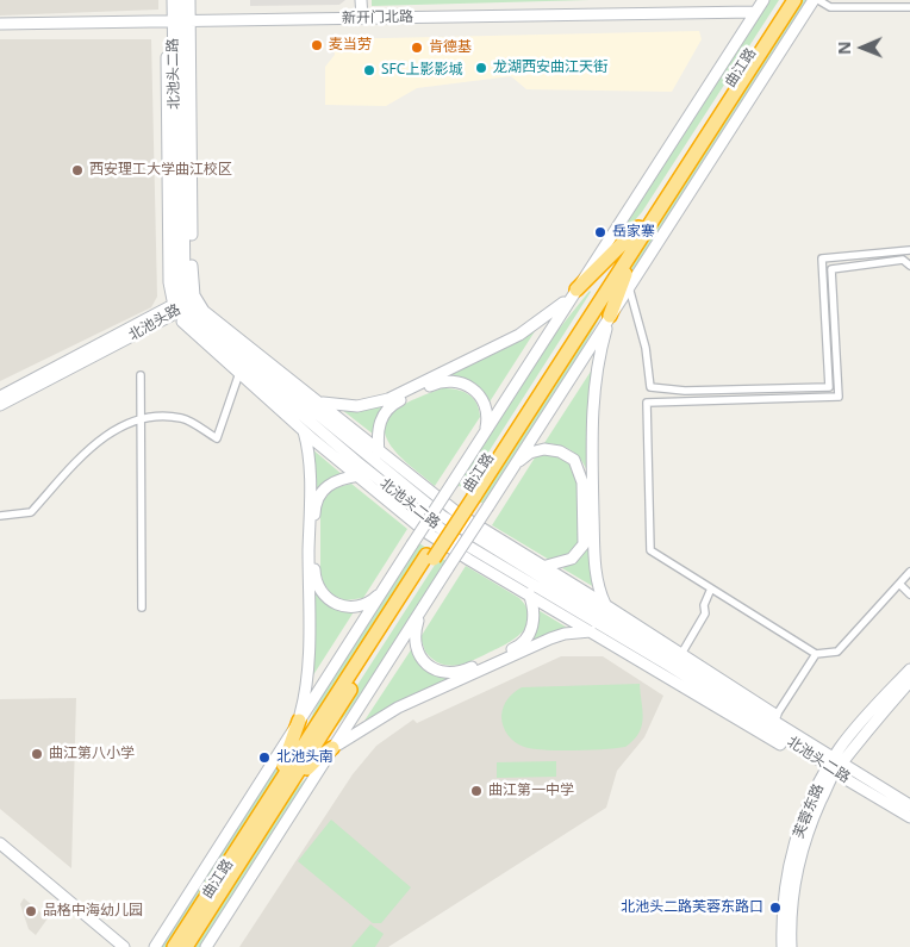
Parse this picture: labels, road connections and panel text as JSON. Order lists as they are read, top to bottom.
{
  "streets": {
    "highway": ["曲江路"],
    "main road": [
      "新开门北路",
      "北池头二路",
      "北池头路",
      "芙蓉东路"
    ]
  },
  "crossings": [
    ["新开门北路", "曲江路"],
    ["新开门北路", "北池头二路"],
    ["北池头二路", "北池头路"],
    ["北池头二路", "芙蓉东路"]
  ],
  "places": [
    "麦当劳",
    "肯德基",
    "龙湖西安曲江天街",
    "SFC上影影城",
    "西安理工大学曲江校区",
    "岳家寨",
    "曲江第八小学",
    "北池头南",
    "曲江第一中学",
    "北池头二路芙蓉东路口",
    "品格中海幼儿园"
  ],
  "north": "left"
}
